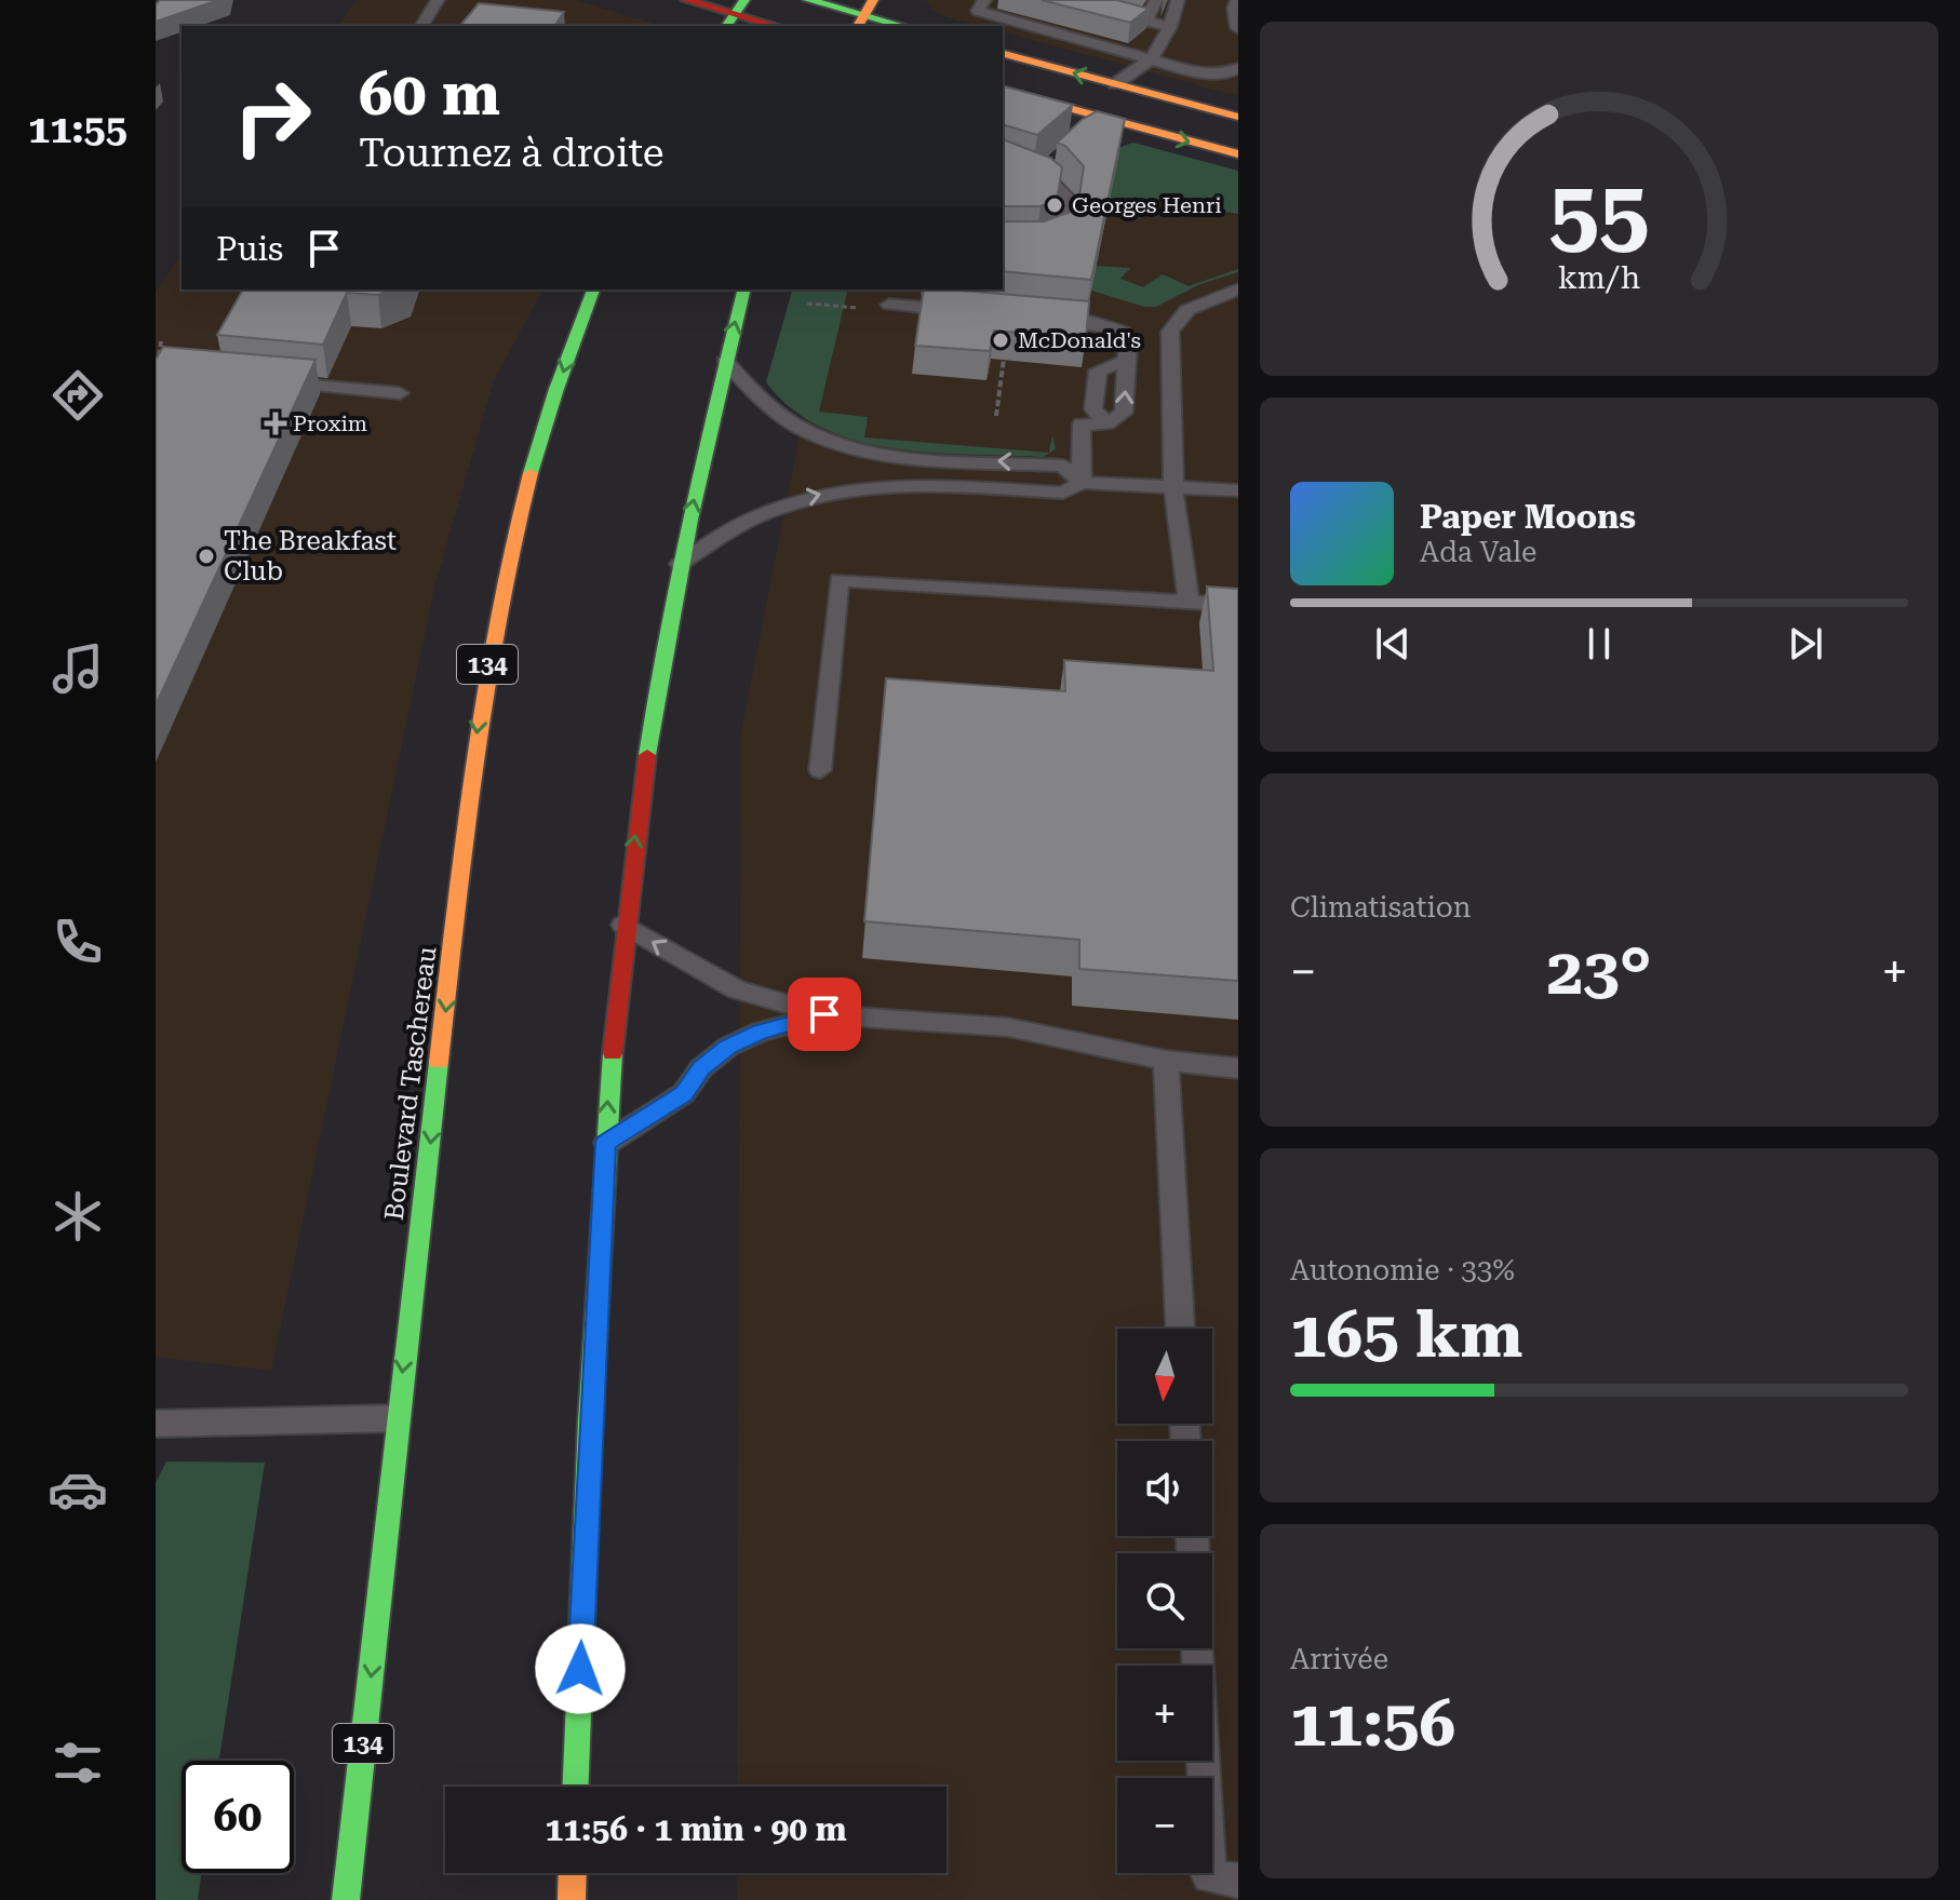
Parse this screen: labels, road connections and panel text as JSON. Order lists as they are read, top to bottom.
{
  "streets": {
    "main road": ["134", "Boulevard Taschereau"]
  },
  "places": {
    "other": ["Georges Henri", "McDonald's", "The Breakfast Club"],
    "health": ["Proxim"]
  },
  "north": "bottom",
  "page": {
    "tabs": "11:55",
    "turn": ["60 m", "Tournez à droite"],
    "then": "Puis",
    "song": ["Paper Moons", "Ada Vale"],
    "tile": [
      "Climatisation",
      ["Autonomie · 33%", "165 km"],
      ["Arrivée", "11:56"]
    ],
    "heat": ["−", "23°", "+"],
    "map_buttons": ["+", "−"],
    "limit": "60",
    "trip": "11:56 · 1 min · 90 m",
    "gauge": ["55", "km/h"]
  }
}
